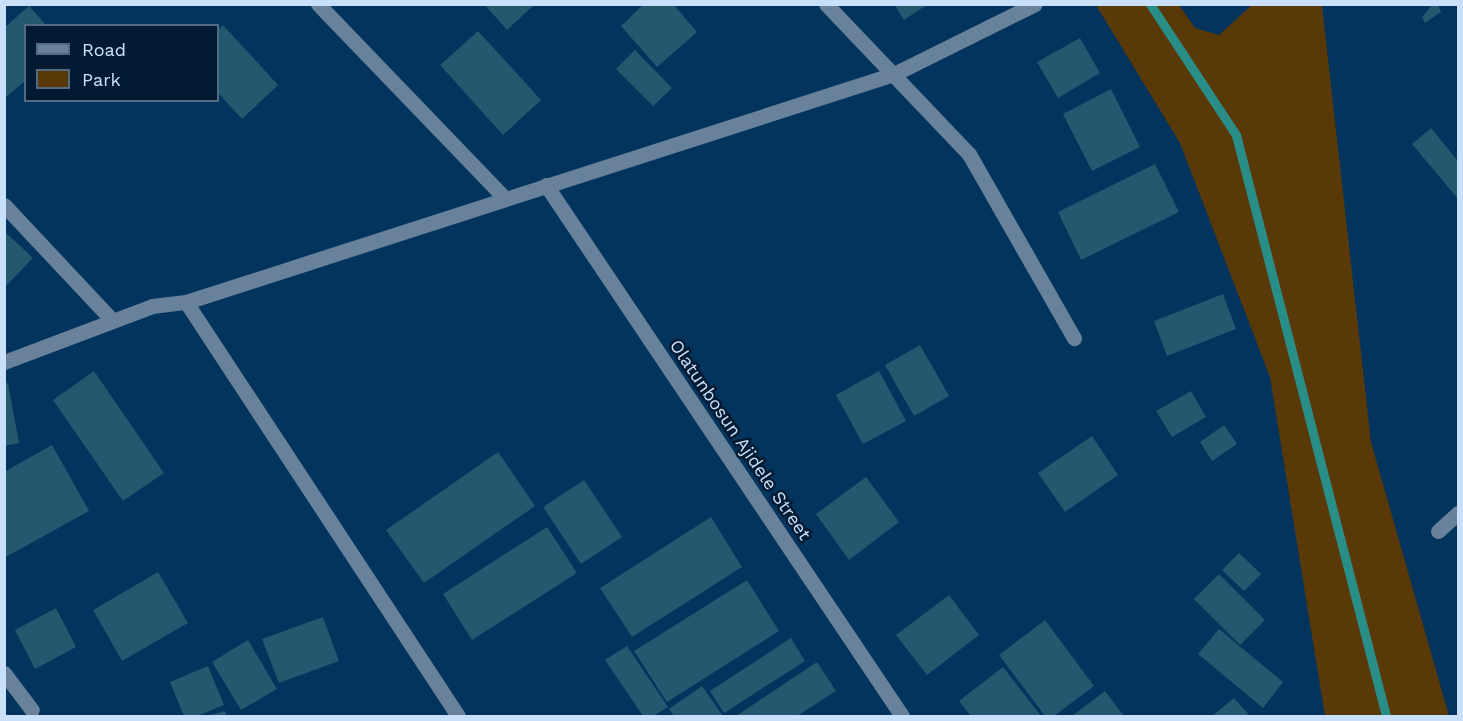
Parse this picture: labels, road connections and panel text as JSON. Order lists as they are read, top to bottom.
{
  "streets": {
    "street": ["Olatunbosun Ajidele Street"]
  },
  "legend": ["Road", "Park"]
}
